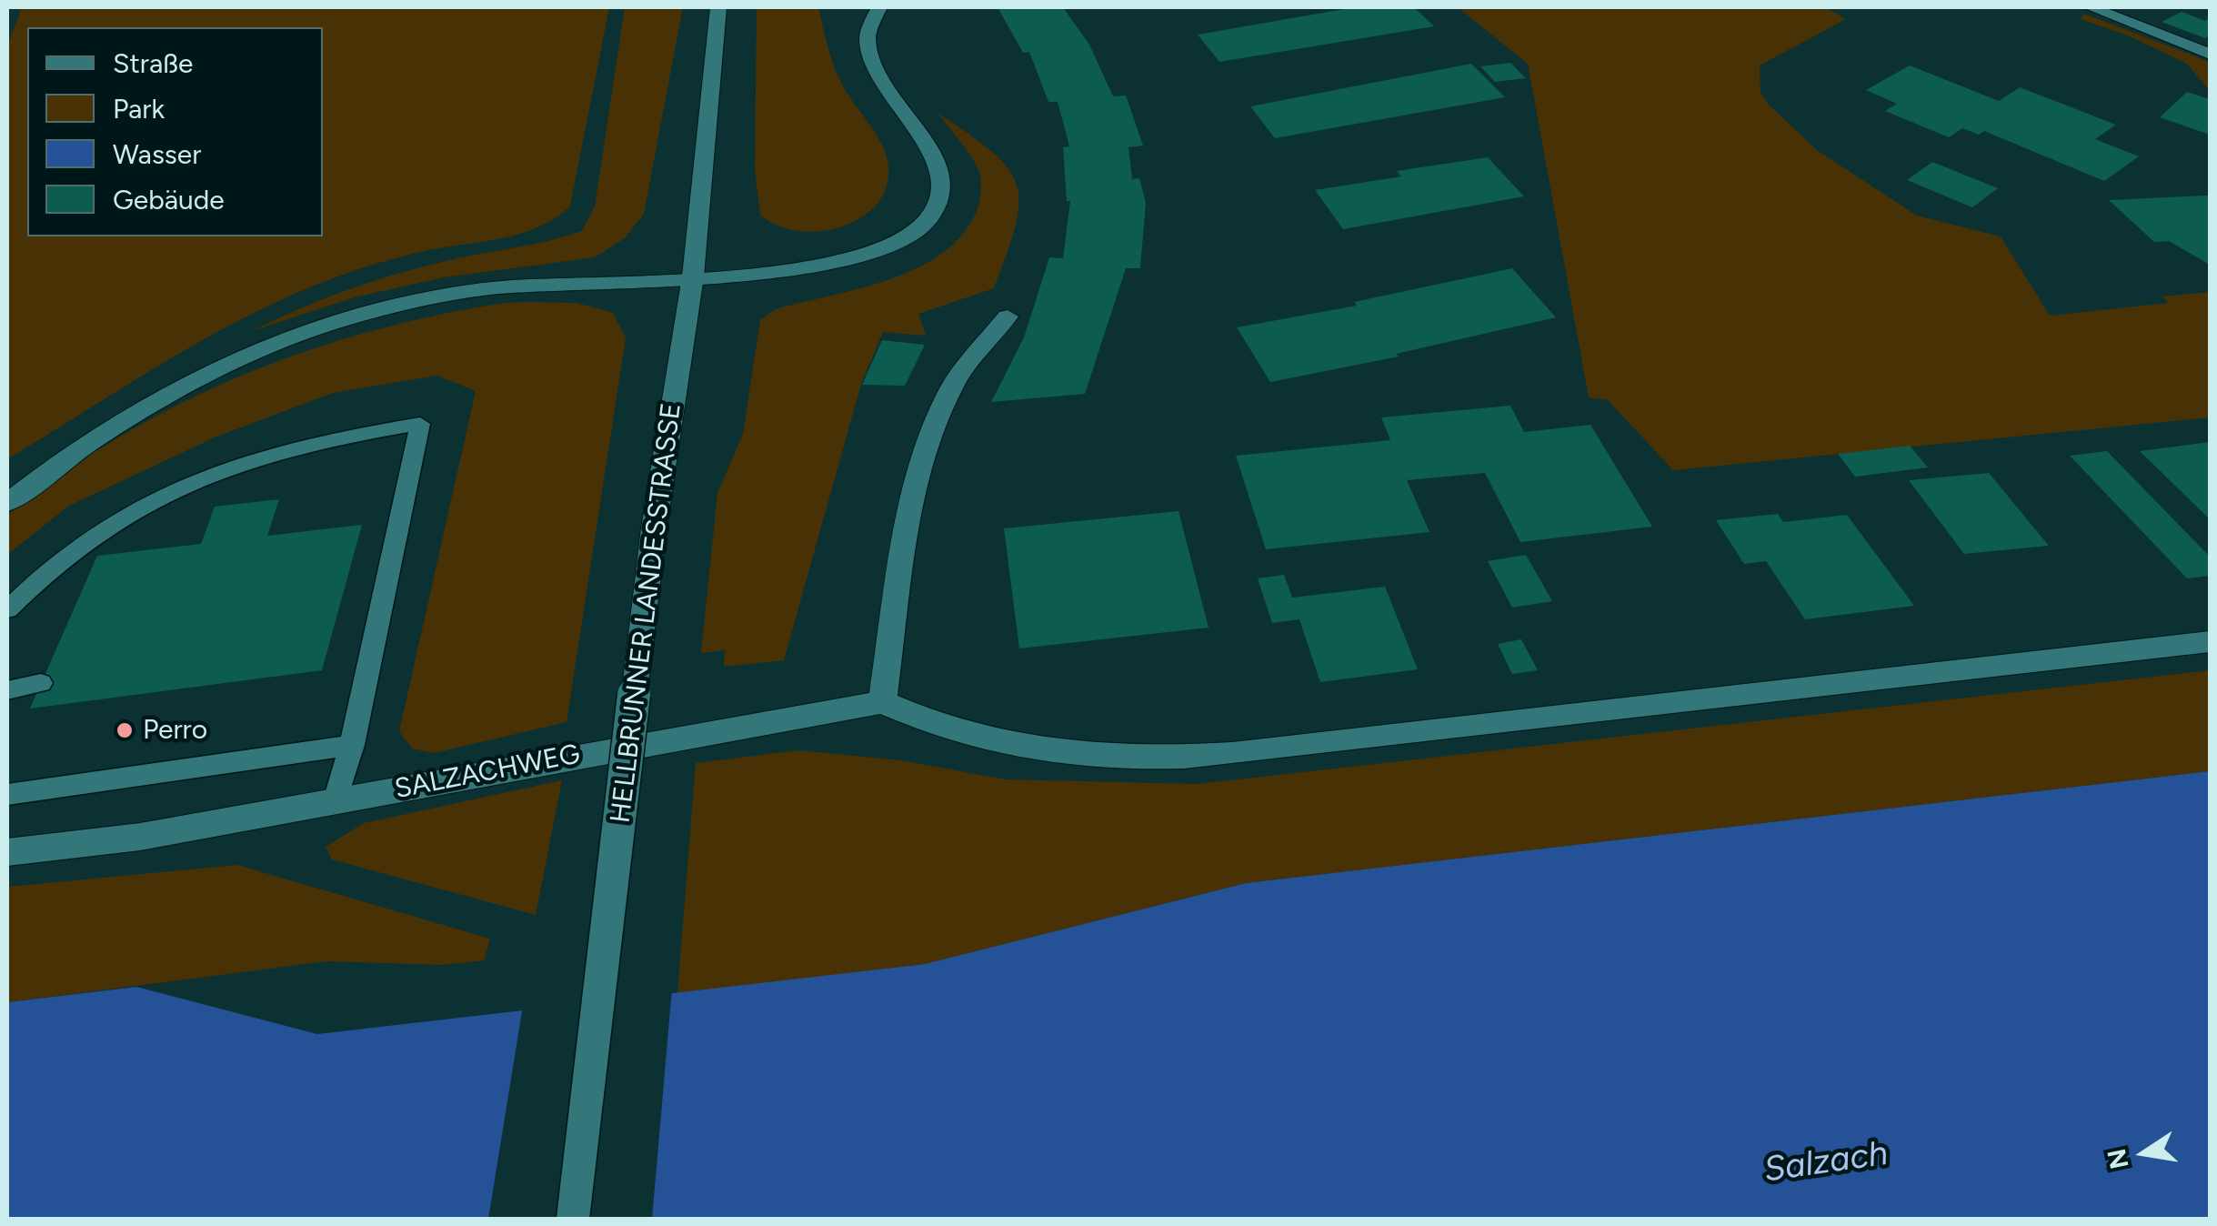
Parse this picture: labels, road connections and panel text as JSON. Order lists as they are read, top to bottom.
{
  "streets": {
    "street": ["HELLBRUNNER LANDESSTRASSE", "SALZACHWEG"]
  },
  "water": ["Salzach"],
  "places": ["Perro"],
  "legend": [
    "Straße",
    "Park",
    "Wasser",
    "Gebäude"
  ],
  "north": "left"
}
